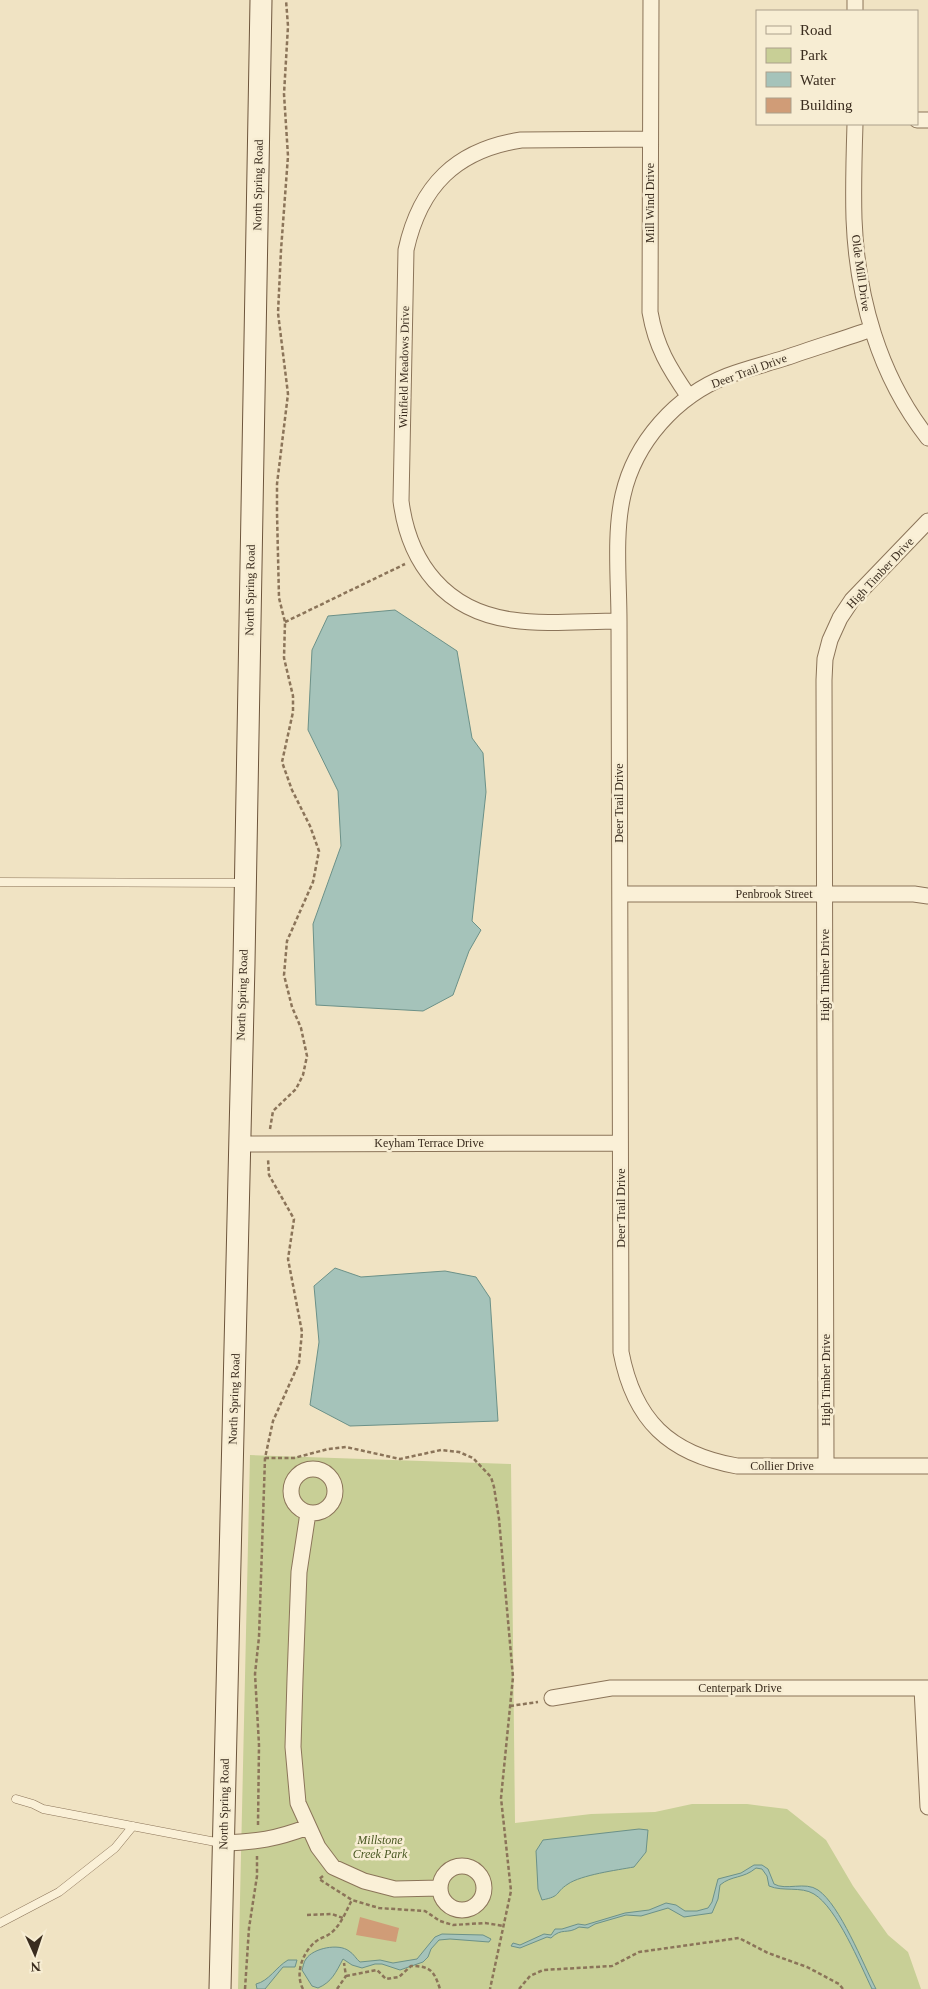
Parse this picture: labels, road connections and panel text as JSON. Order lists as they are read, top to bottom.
{
  "streets": {
    "main road": ["North Spring Road"],
    "street": [
      "Mill Wind Drive",
      "Olde Mill Drive",
      "Winfield Meadows Drive",
      "Deer Trail Drive",
      "High Timber Drive",
      "Penbrook Street",
      "Keyham Terrace Drive",
      "Collier Drive",
      "Centerpark Drive"
    ]
  },
  "crossings": [
    ["North Spring Road", "Keyham Terrace Drive"],
    ["Mill Wind Drive", "Winfield Meadows Drive"],
    ["Mill Wind Drive", "Deer Trail Drive"],
    ["Olde Mill Drive", "Deer Trail Drive"],
    ["Winfield Meadows Drive", "Deer Trail Drive"],
    ["Deer Trail Drive", "Penbrook Street"],
    ["Deer Trail Drive", "Keyham Terrace Drive"],
    ["Deer Trail Drive", "Collier Drive"],
    ["High Timber Drive", "Penbrook Street"],
    ["High Timber Drive", "Collier Drive"]
  ],
  "parks": ["Millstone Creek Park"],
  "legend": [
    "Road",
    "Park",
    "Water",
    "Building"
  ],
  "north": "bottom"
}
